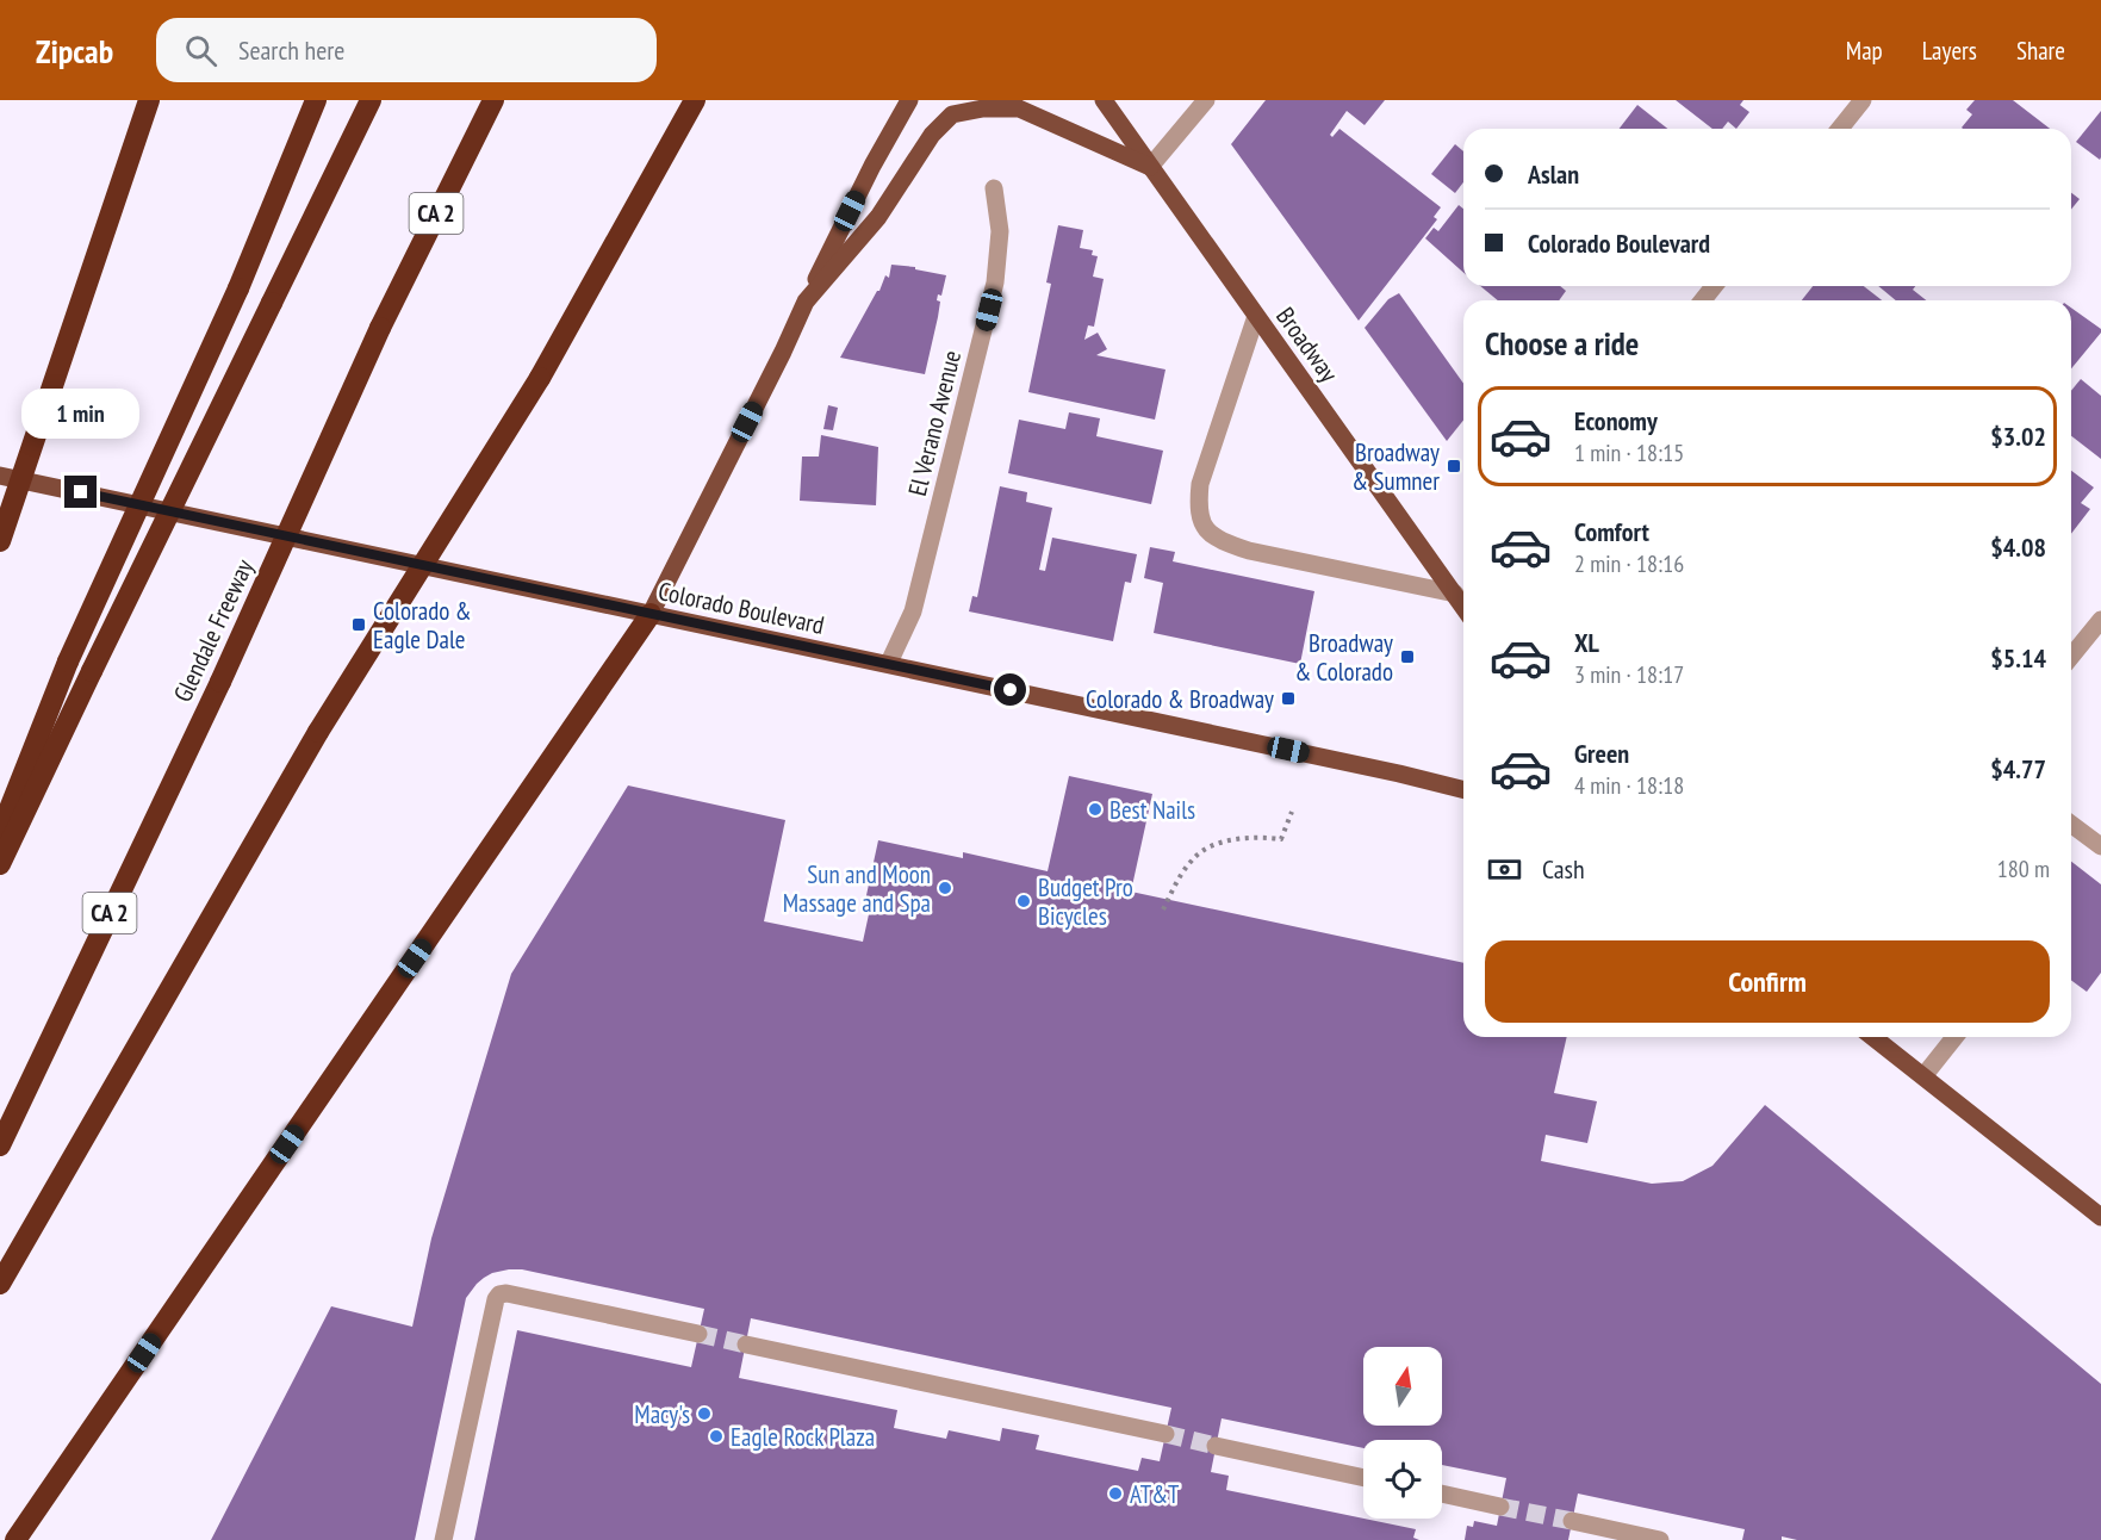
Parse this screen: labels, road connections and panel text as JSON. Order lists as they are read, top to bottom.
{
  "streets": {
    "highway": ["CA 2", "Glendale Freeway"],
    "main road": ["Broadway", "Colorado Boulevard"],
    "street": ["El Verano Avenue"]
  },
  "crossings": [
    ["El Verano Avenue", "Colorado Boulevard"]
  ],
  "places": {
    "transit": [
      "Broadway & Sumner",
      "Colorado & Eagle Dale",
      "Broadway & Colorado",
      "Colorado & Broadway"
    ],
    "other": [
      "Best Nails",
      "Sun and Moon Massage and Spa",
      "Budget Pro Bicycles",
      "Macy's",
      "Eagle Rock Plaza",
      "AT&T"
    ]
  },
  "north": "top",
  "page": {
    "header": "Zipcab",
    "search": "Search here",
    "nav": ["Map", "Layers", "Share"],
    "banner": ["Aslan", "Colorado Boulevard"],
    "heading": "Choose a ride",
    "list": [
      {
        "name": "Economy",
        "note": "1 min · 18:15",
        "value": "$3.02"
      },
      {
        "name": "Comfort",
        "note": "2 min · 18:16",
        "value": "$4.08"
      },
      {
        "name": "XL",
        "note": "3 min · 18:17",
        "value": "$5.14"
      },
      {
        "name": "Green",
        "note": "4 min · 18:18",
        "value": "$4.77"
      }
    ],
    "bubble": "1 min",
    "pay": ["Cash", "180 m"],
    "buttons": "Confirm"
  }
}
